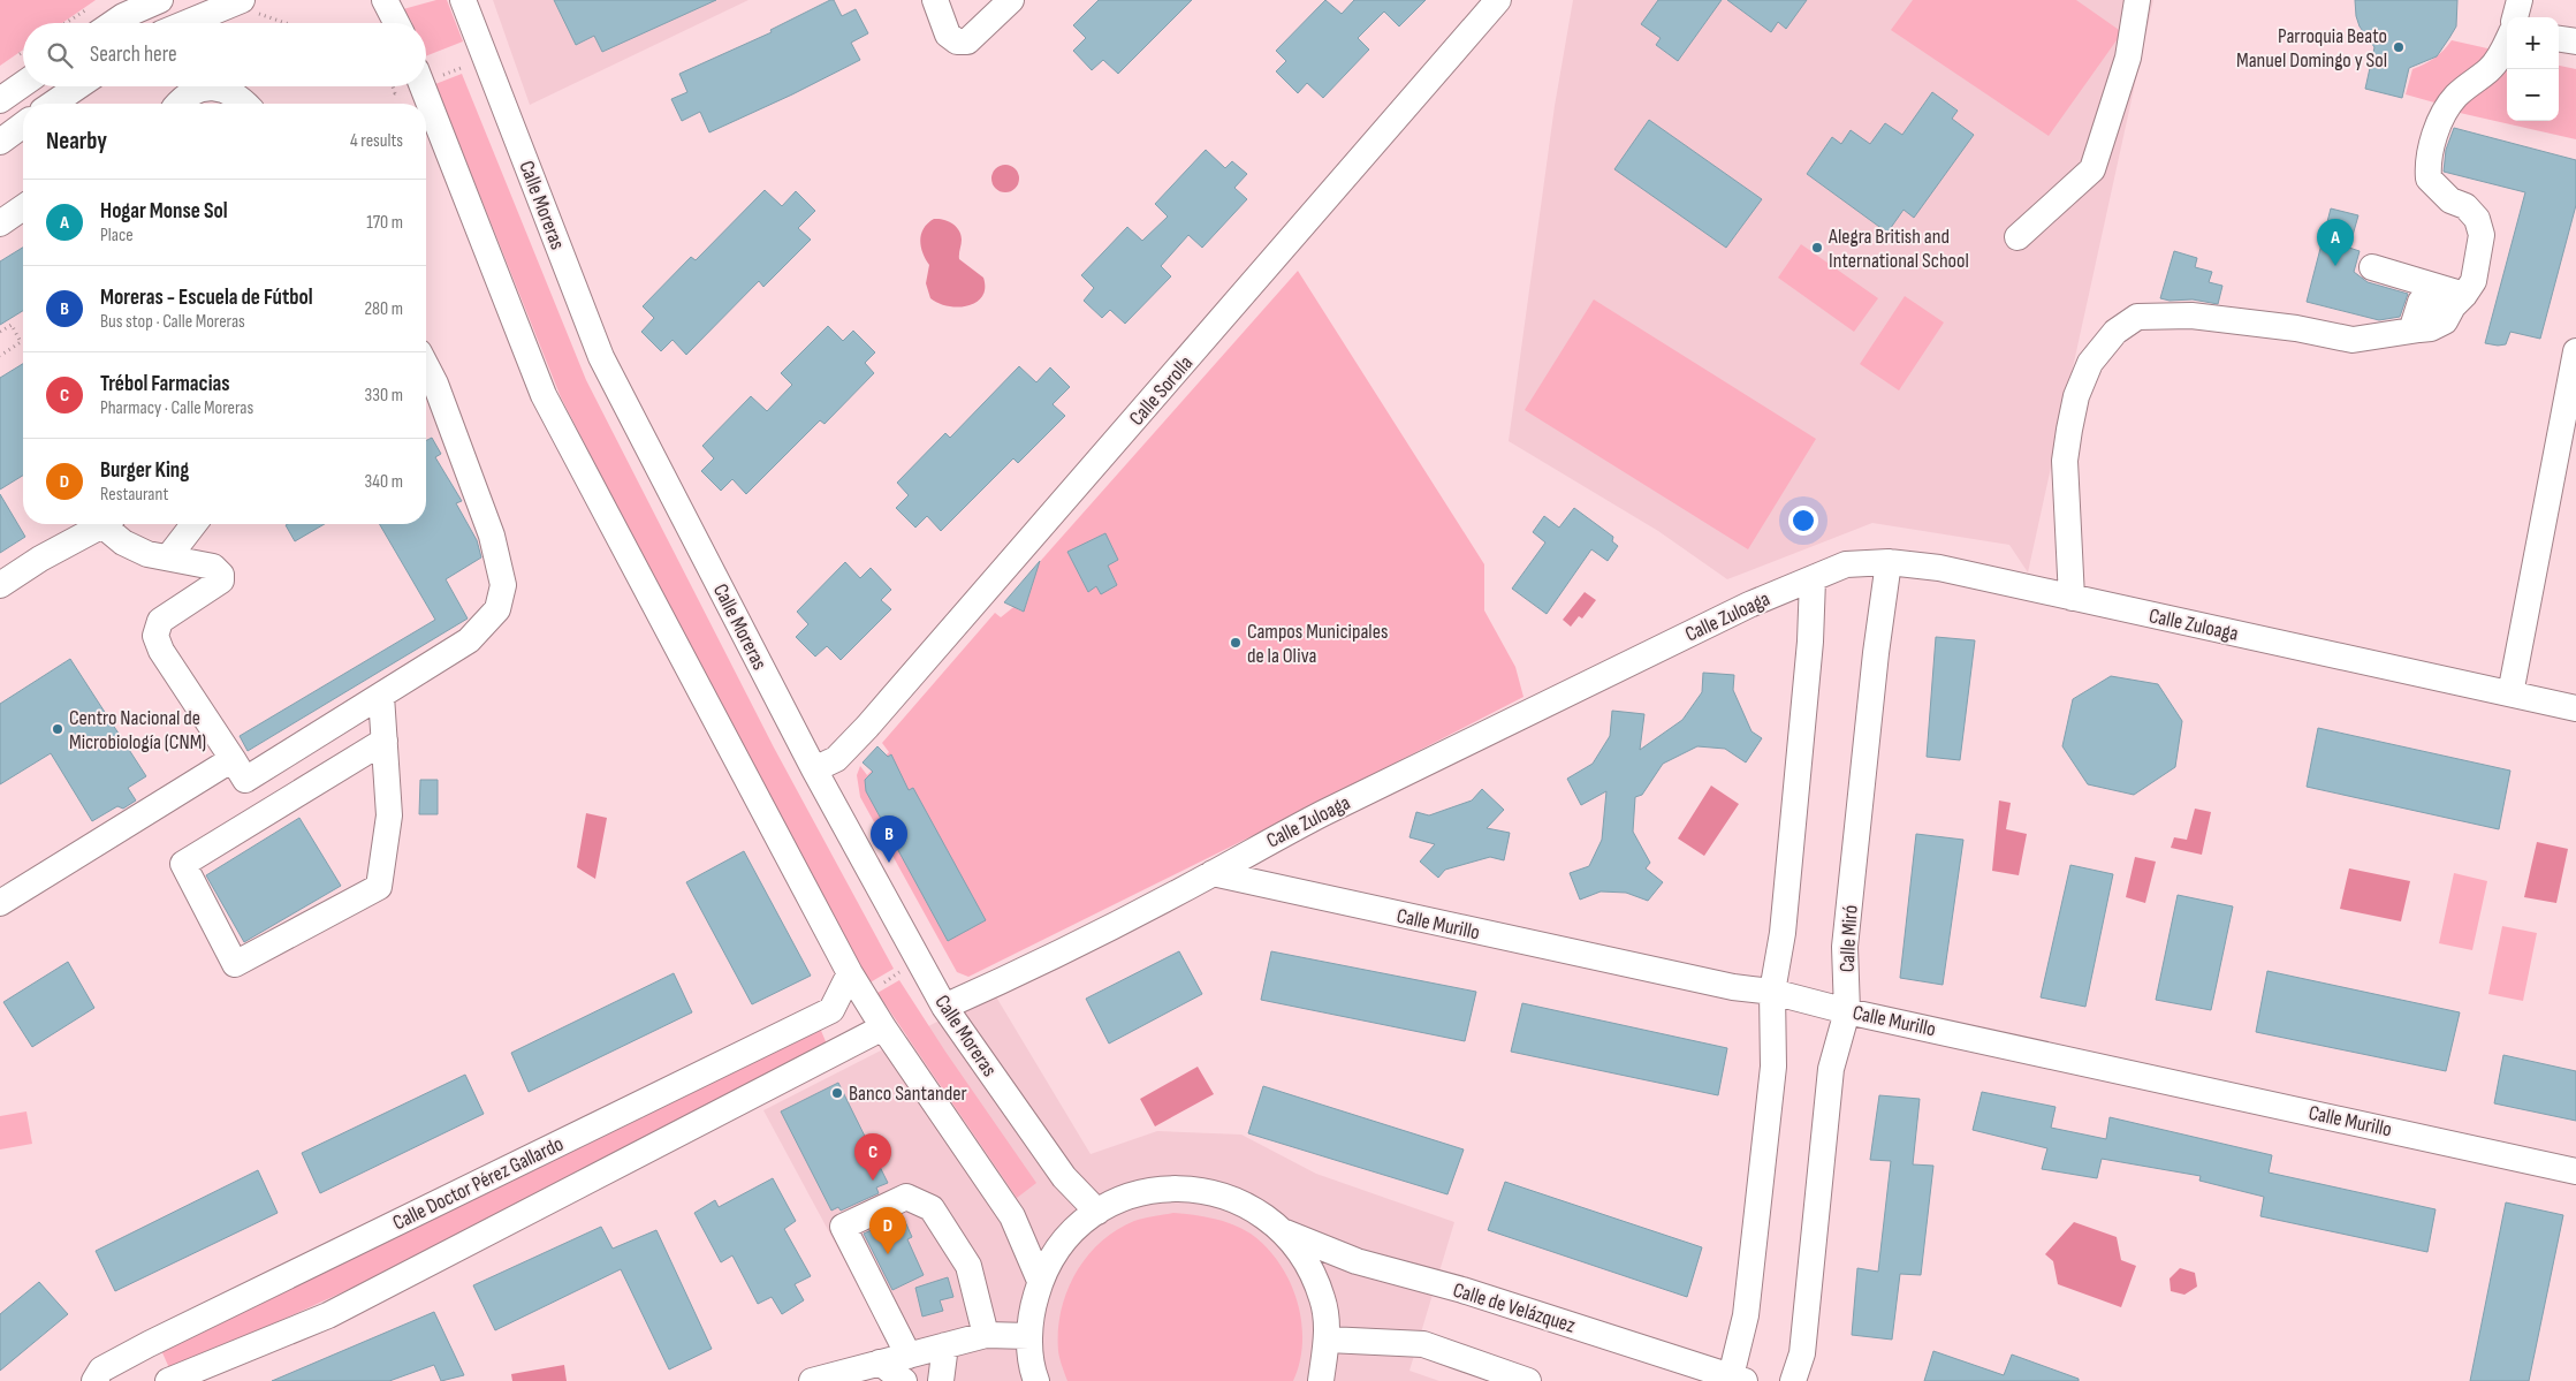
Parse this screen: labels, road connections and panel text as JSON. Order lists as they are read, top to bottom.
{
  "streets": {
    "street": [
      "Calle Moreras",
      "Calle Sorolla",
      "Calle Zuloaga",
      "Calle Murillo",
      "Calle Miró",
      "Calle Doctor Pérez Gallardo",
      "Calle de Velázquez"
    ]
  },
  "crossings": [
    ["Calle Moreras", "Calle Sorolla"],
    ["Calle Moreras", "Calle Zuloaga"],
    ["Calle Zuloaga", "Calle Murillo"],
    ["Calle Zuloaga", "Calle Miró"],
    ["Calle Murillo", "Calle Miró"]
  ],
  "places": [
    "Parroquia Beato Manuel Domingo y Sol",
    "Alegra British and International School",
    "Campos Municipales de la Oliva",
    "Centro Nacional de Microbiología (CNM)",
    "Banco Santander"
  ],
  "page": {
    "map_buttons": ["+", "−"],
    "search": "Search here",
    "heading": ["Nearby", "4 results"],
    "list": [
      {
        "mark": "A",
        "name": "Hogar Monse Sol",
        "note": "Place",
        "value": "170 m"
      },
      {
        "mark": "B",
        "name": "Moreras - Escuela de Fútbol",
        "note": "Bus stop · Calle Moreras",
        "value": "280 m"
      },
      {
        "mark": "C",
        "name": "Trébol Farmacias",
        "note": "Pharmacy · Calle Moreras",
        "value": "330 m"
      },
      {
        "mark": "D",
        "name": "Burger King",
        "note": "Restaurant",
        "value": "340 m"
      }
    ],
    "pins": [
      "A",
      "B",
      "C",
      "D"
    ]
  }
}
